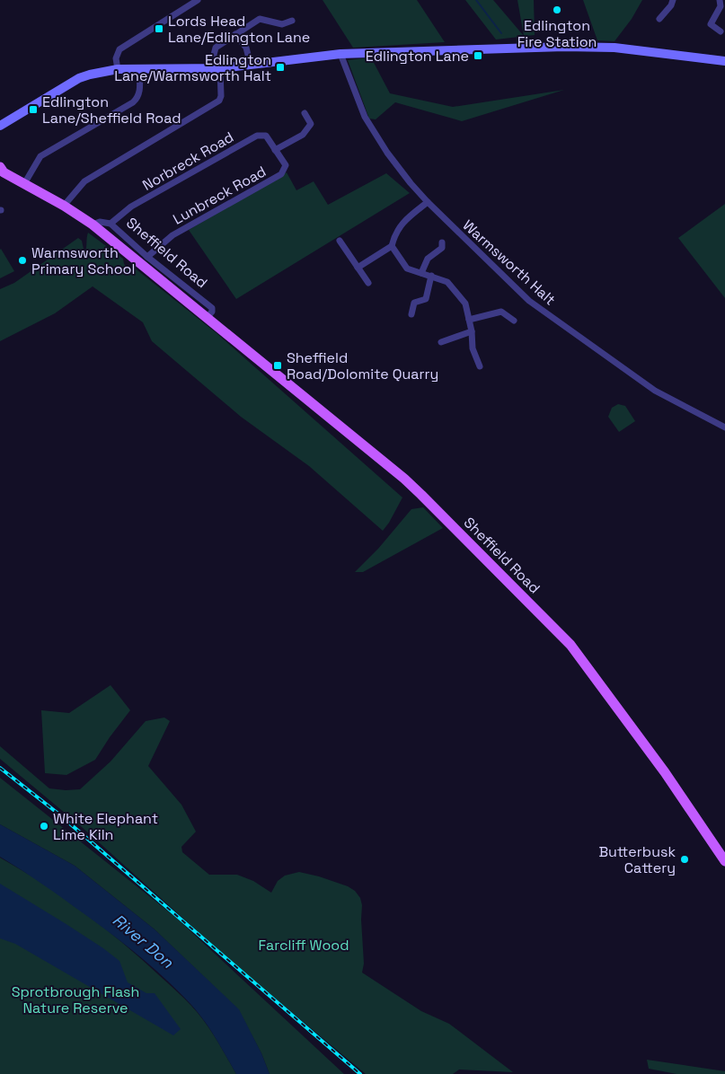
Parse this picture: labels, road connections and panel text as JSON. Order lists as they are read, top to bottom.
{
  "streets": {
    "main road": ["Sheffield Road"],
    "street": ["Norbreck Road", "Lunbreck Road", "Warmsworth Halt"]
  },
  "crossings": [
    ["Norbreck Road", "Lunbreck Road"],
    ["Norbreck Road", "Sheffield Road"],
    ["Lunbreck Road", "Sheffield Road"]
  ],
  "water": ["River Don"],
  "parks": ["Farcliff Wood", "Sprotbrough Flash Nature Reserve"],
  "places": {
    "other": [
      "Edlington Fire Station",
      "Warmsworth Primary School",
      "White Elephant Lime Kiln",
      "Butterbusk Cattery"
    ],
    "transit": [
      "Lords Head Lane/Edlington Lane",
      "Edlington Lane",
      "Edlington Lane/Warmsworth Halt",
      "Edlington Lane/Sheffield Road",
      "Sheffield Road/Dolomite Quarry"
    ]
  }
}
